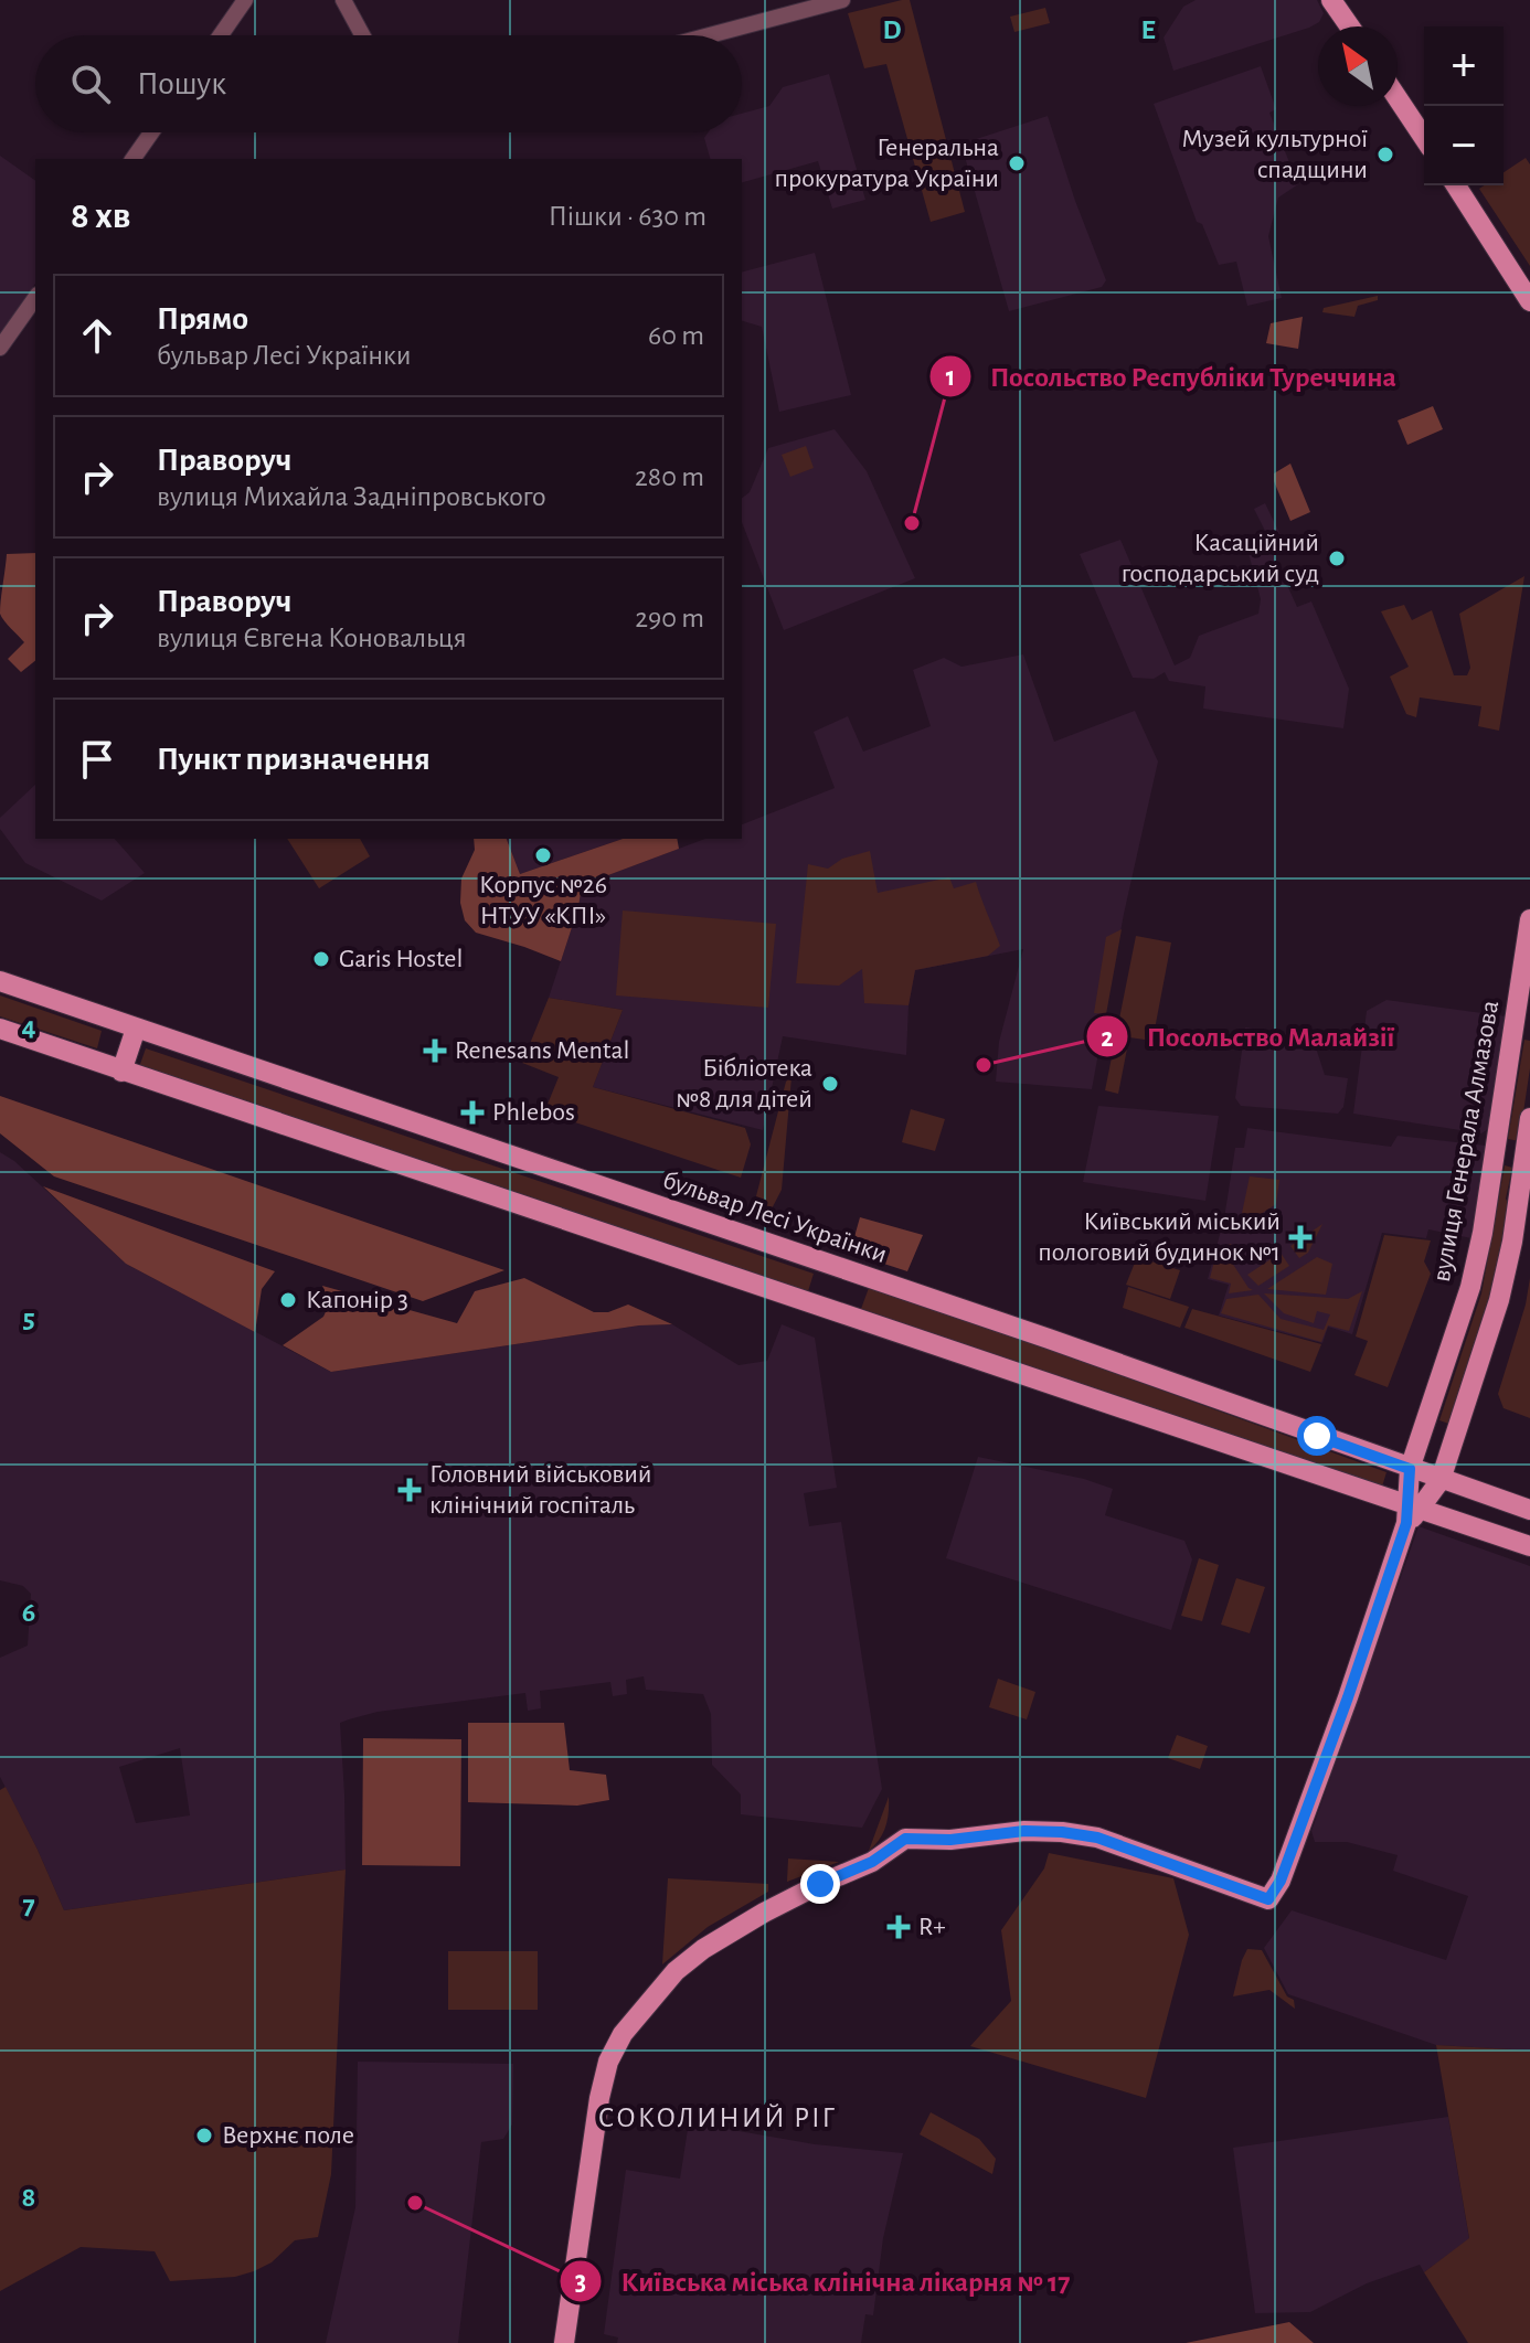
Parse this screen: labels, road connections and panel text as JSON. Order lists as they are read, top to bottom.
{
  "streets": {
    "main road": ["вулиця Генерала Алмазова", "бульвар Лесі Українки"]
  },
  "crossings": [
    ["вулиця Генерала Алмазова", "бульвар Лесі Українки"]
  ],
  "districts": ["СОКОЛИНИЙ РІГ"],
  "places": {
    "other": [
      "Музей культурної спадщини",
      "Генеральна прокуратура України",
      "Посольство Республіки Туреччина",
      "Касаційний господарський суд",
      "Корпус №26 НТУУ «КПІ»",
      "Garis Hostel",
      "Посольство Малайзії",
      "Бібліотека №8 для дітей",
      "Капонір 3",
      "Верхнє поле",
      "Київська міська клінічна лікарня № 17"
    ],
    "health": [
      "Renesans Mental",
      "Phlebos",
      "Київський міський пологовий будинок №1",
      "Головний військовий клінічний госпіталь",
      "R+"
    ]
  },
  "north": "top left",
  "page": {
    "map_buttons": ["+", "−"],
    "search": "Пошук",
    "heading": ["8 хв", "Пішки · 630 m"],
    "list": [
      ["Прямо", "бульвар Лесі Українки", "60 m"],
      ["Праворуч", "вулиця Михайла Задніпровського", "280 m"],
      ["Праворуч", "вулиця Євгена Коновальця", "290 m"],
      "Пункт призначення"
    ]
  },
  "grid": {
    "columns": ["D", "E"],
    "rows": [
      "4",
      "5",
      "6",
      "7",
      "8"
    ]
  }
}
